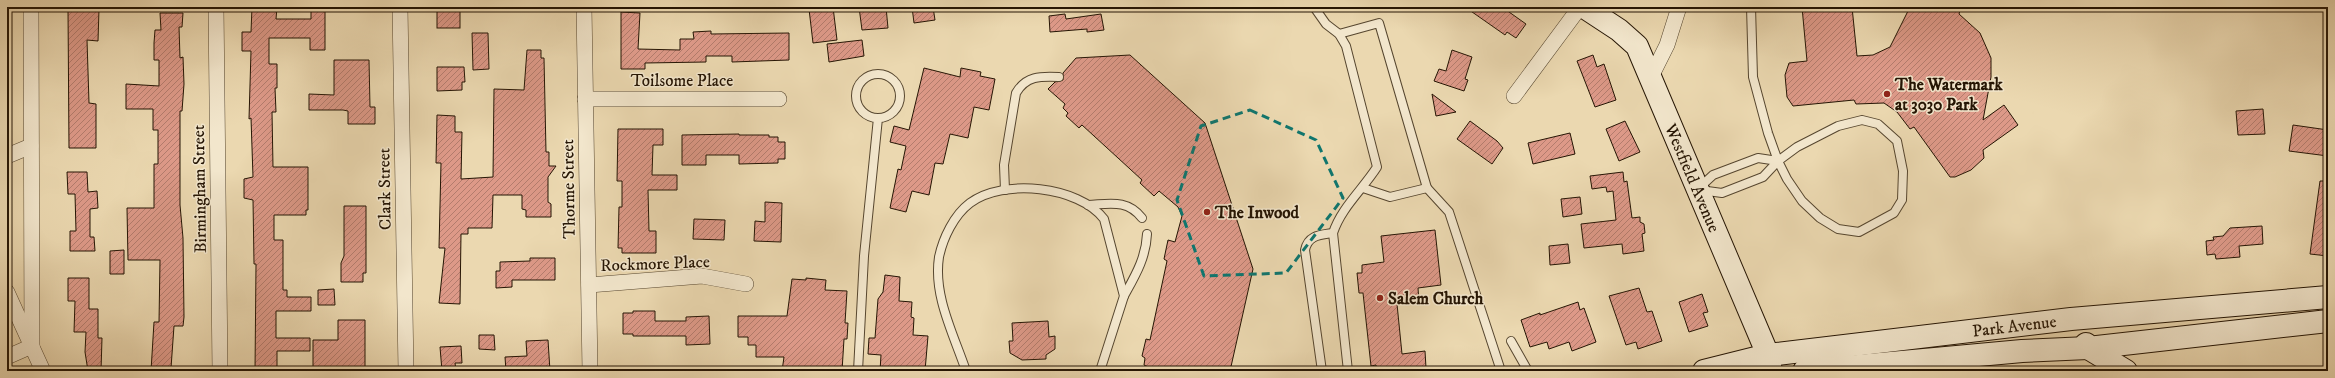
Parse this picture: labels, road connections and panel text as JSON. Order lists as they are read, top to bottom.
{
  "streets": {
    "main road": ["Westfield Avenue", "Park Avenue"],
    "street": [
      "Toilsome Place",
      "Birmingham Street",
      "Clark Street",
      "Thorme Street",
      "Rockmore Place"
    ]
  },
  "crossings": [
    ["Toilsome Place", "Thorme Street"],
    ["Westfield Avenue", "Park Avenue"],
    ["Thorme Street", "Rockmore Place"]
  ],
  "places": ["The Watermark at 3030 Park", "The Inwood", "Salem Church"]
}
